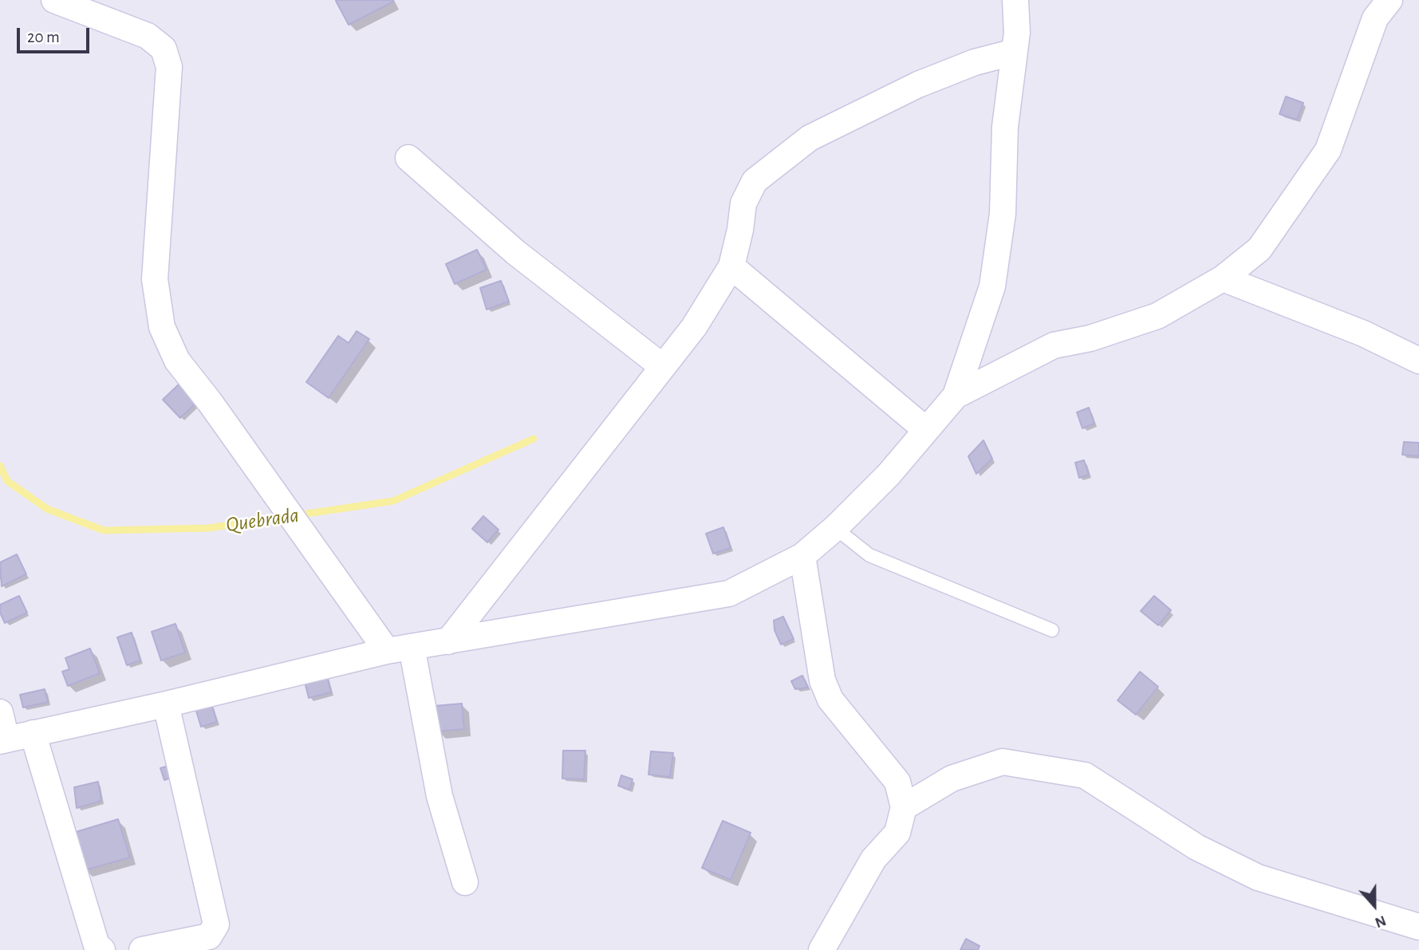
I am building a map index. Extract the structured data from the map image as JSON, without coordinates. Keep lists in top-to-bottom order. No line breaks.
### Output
{"water":["Quebrada"],"scale_bar":"20 m","north":"bottom"}
